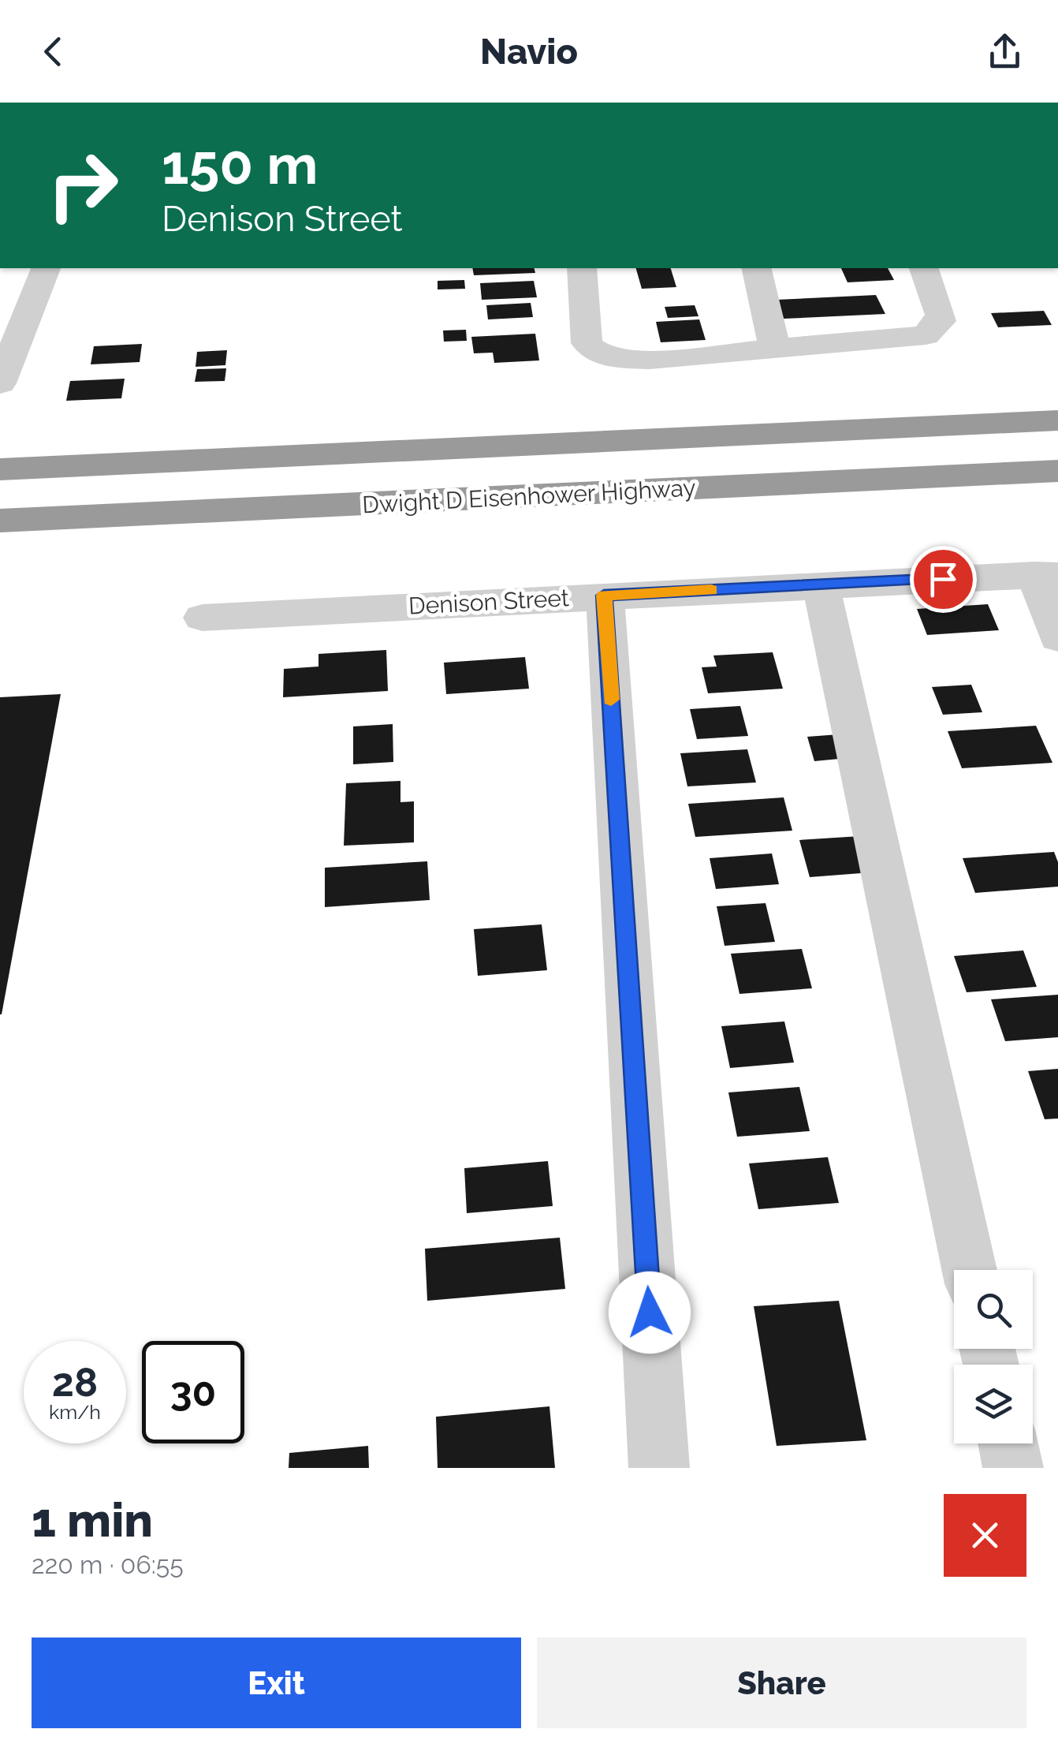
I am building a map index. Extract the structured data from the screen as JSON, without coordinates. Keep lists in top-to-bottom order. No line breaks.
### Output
{"streets":{"highway":["Dwight D Eisenhower Highway"],"street":["Denison Street"]},"page":{"header":"Navio","turn":["150 m","Denison Street"],"speed":"28 km/h","limit":"30","heading":["1 min","220 m · 06:55"],"buttons":["Exit","Share"]}}
